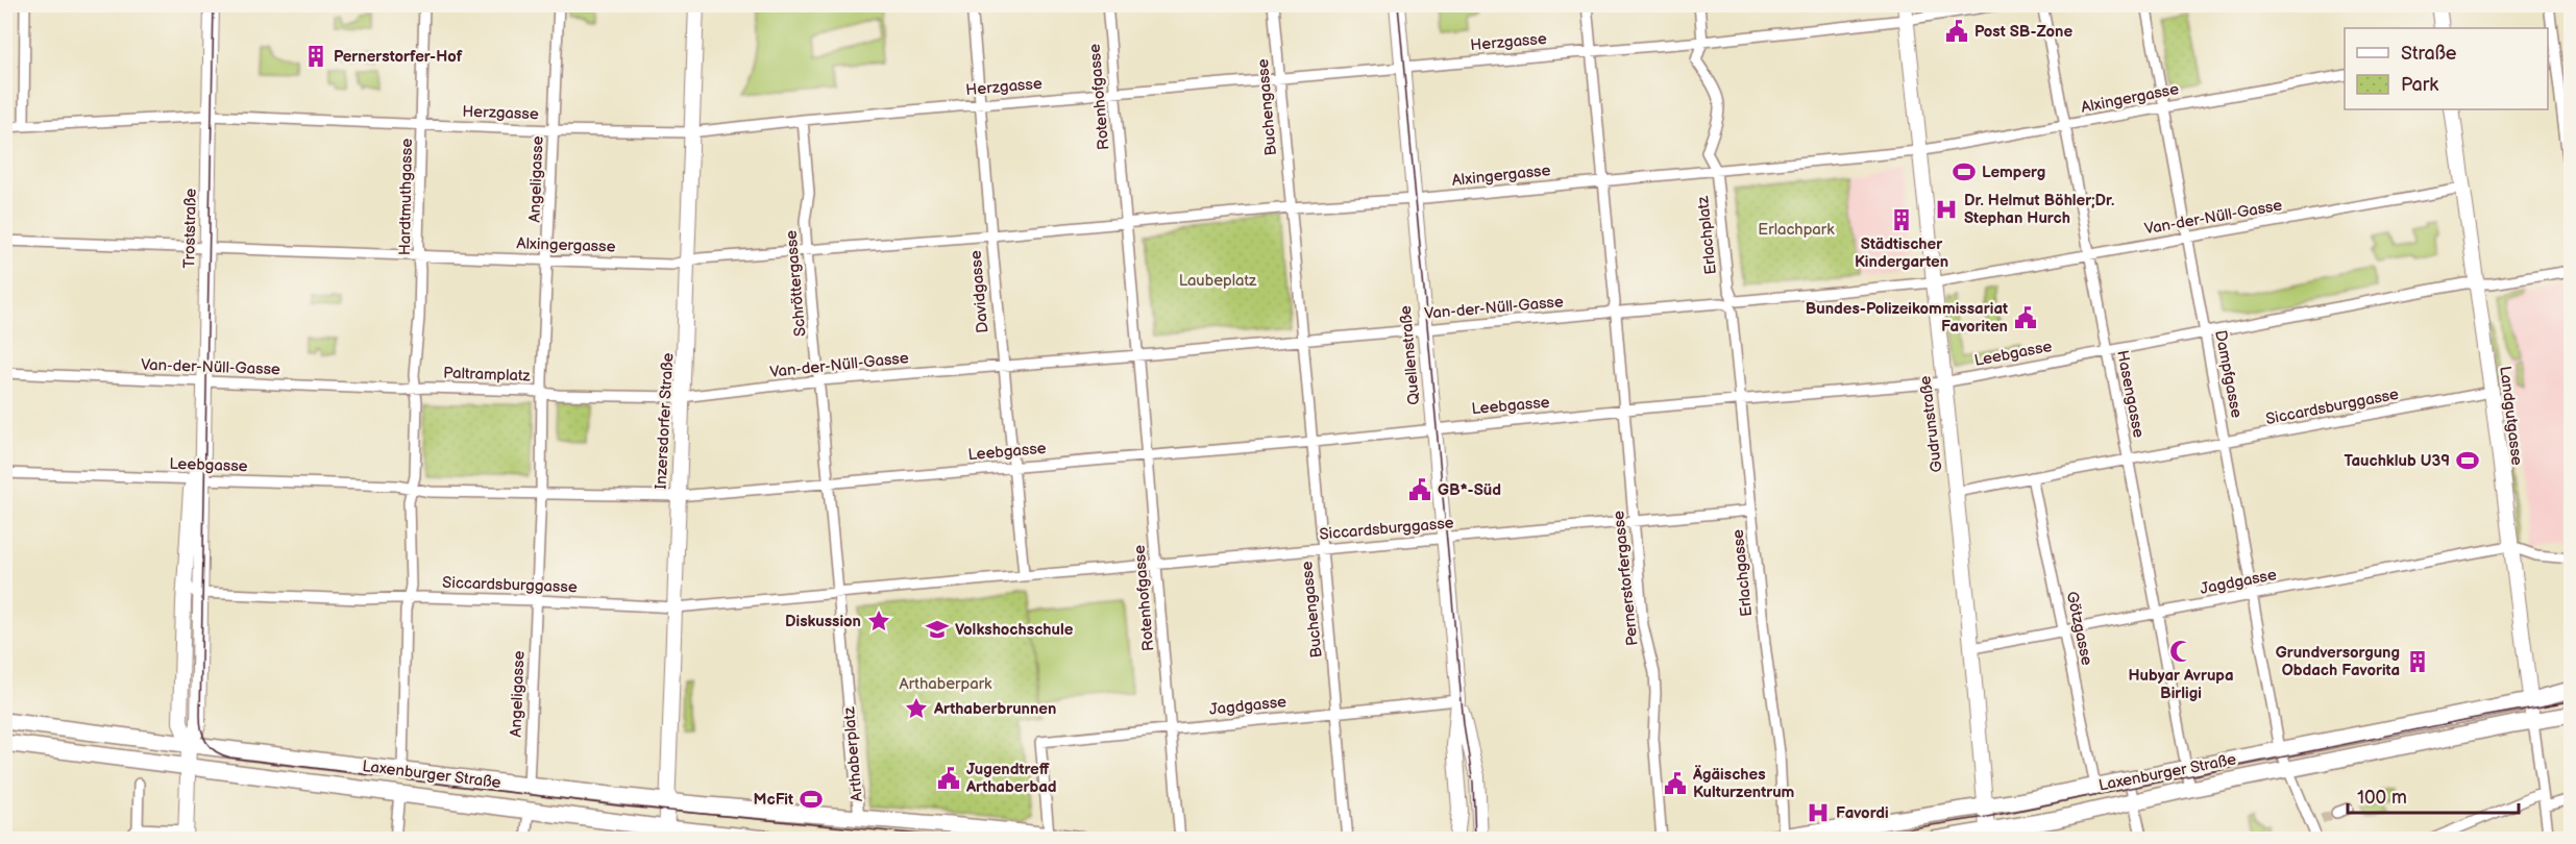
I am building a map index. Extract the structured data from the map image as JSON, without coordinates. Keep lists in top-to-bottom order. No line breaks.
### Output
{"streets":{"main road":["Arthaberplatz","Laxenburger Straße"],"street":["Herzgasse","Rotenhofgasse","Alxingergasse","Buchengasse","Angeligasse","Hardtmuthgasse","Van-der-Nüll-Gasse","Troststraße","Erlachplatz","Schröttergasse","Davidgasse","Leebgasse","Quellenstraße","Paltramplatz","Dampfgasse","Hasengasse","Siccardsburggasse","Landgutgasse","Inzersdorfer Straße","Gudrunstraße","Erlachgasse","Pernerstorfergasse","Jagdgasse","Götzgasse"]},"crossings":[["Herzgasse","Rotenhofgasse"],["Herzgasse","Buchengasse"],["Herzgasse","Angeligasse"],["Herzgasse","Hardtmuthgasse"],["Herzgasse","Troststraße"],["Herzgasse","Schröttergasse"],["Herzgasse","Davidgasse"],["Herzgasse","Quellenstraße"],["Herzgasse","Inzersdorfer Straße"],["Herzgasse","Gudrunstraße"],["Herzgasse","Pernerstorfergasse"],["Rotenhofgasse","Alxingergasse"],["Rotenhofgasse","Van-der-Nüll-Gasse"],["Rotenhofgasse","Leebgasse"],["Rotenhofgasse","Siccardsburggasse"],["Rotenhofgasse","Jagdgasse"],["Alxingergasse","Buchengasse"],["Alxingergasse","Angeligasse"],["Alxingergasse","Hardtmuthgasse"],["Alxingergasse","Troststraße"],["Alxingergasse","Erlachplatz"],["Alxingergasse","Schröttergasse"],["Alxingergasse","Davidgasse"],["Alxingergasse","Quellenstraße"],["Alxingergasse","Dampfgasse"],["Alxingergasse","Hasengasse"],["Alxingergasse","Inzersdorfer Straße"],["Alxingergasse","Gudrunstraße"],["Alxingergasse","Pernerstorfergasse"],["Buchengasse","Van-der-Nüll-Gasse"],["Buchengasse","Leebgasse"],["Buchengasse","Siccardsburggasse"],["Buchengasse","Jagdgasse"],["Angeligasse","Van-der-Nüll-Gasse"],["Angeligasse","Leebgasse"],["Angeligasse","Paltramplatz"],["Angeligasse","Siccardsburggasse"],["Angeligasse","Laxenburger Straße"],["Hardtmuthgasse","Van-der-Nüll-Gasse"],["Hardtmuthgasse","Paltramplatz"],["Van-der-Nüll-Gasse","Troststraße"],["Van-der-Nüll-Gasse","Erlachplatz"],["Van-der-Nüll-Gasse","Schröttergasse"],["Van-der-Nüll-Gasse","Davidgasse"],["Van-der-Nüll-Gasse","Quellenstraße"],["Van-der-Nüll-Gasse","Paltramplatz"],["Van-der-Nüll-Gasse","Dampfgasse"],["Van-der-Nüll-Gasse","Hasengasse"],["Van-der-Nüll-Gasse","Landgutgasse"],["Van-der-Nüll-Gasse","Inzersdorfer Straße"],["Van-der-Nüll-Gasse","Gudrunstraße"],["Van-der-Nüll-Gasse","Erlachgasse"],["Van-der-Nüll-Gasse","Pernerstorfergasse"],["Troststraße","Leebgasse"],["Troststraße","Siccardsburggasse"],["Troststraße","Laxenburger Straße"],["Erlachplatz","Gudrunstraße"],["Schröttergasse","Leebgasse"],["Schröttergasse","Siccardsburggasse"],["Schröttergasse","Arthaberplatz"],["Davidgasse","Leebgasse"],["Davidgasse","Siccardsburggasse"],["Leebgasse","Quellenstraße"],["Leebgasse","Paltramplatz"],["Leebgasse","Dampfgasse"],["Leebgasse","Hasengasse"],["Leebgasse","Landgutgasse"],["Leebgasse","Inzersdorfer Straße"],["Leebgasse","Gudrunstraße"],["Leebgasse","Erlachgasse"],["Leebgasse","Pernerstorfergasse"],["Quellenstraße","Siccardsburggasse"],["Quellenstraße","Jagdgasse"],["Dampfgasse","Siccardsburggasse"],["Dampfgasse","Jagdgasse"],["Dampfgasse","Laxenburger Straße"],["Hasengasse","Siccardsburggasse"],["Hasengasse","Jagdgasse"],["Hasengasse","Laxenburger Straße"],["Siccardsburggasse","Landgutgasse"],["Siccardsburggasse","Inzersdorfer Straße"],["Siccardsburggasse","Gudrunstraße"],["Siccardsburggasse","Erlachgasse"],["Siccardsburggasse","Pernerstorfergasse"],["Siccardsburggasse","Götzgasse"],["Siccardsburggasse","Arthaberplatz"],["Landgutgasse","Jagdgasse"],["Landgutgasse","Laxenburger Straße"],["Inzersdorfer Straße","Laxenburger Straße"],["Gudrunstraße","Jagdgasse"],["Gudrunstraße","Laxenburger Straße"],["Erlachgasse","Laxenburger Straße"],["Jagdgasse","Götzgasse"],["Jagdgasse","Arthaberplatz"],["Götzgasse","Laxenburger Straße"],["Arthaberplatz","Laxenburger Straße"]],"parks":["Erlachpark","Laubeplatz","Arthaberpark"],"places":{"public building":["Post SB-Zone","Bundes-Polizeikommissariat Favoriten","GB*-Süd","Jugendtreff Arthaberbad","Ägäisches Kulturzentrum"],"building":["Pernerstorfer-Hof","Städtischer Kindergarten","Grundversorgung Obdach Favorita"],"sports":["Lemperg","Tauchklub U39","McFit"],"hospital":["Dr. Helmut Böhler;Dr. Stephan Hurch","Favordi"],"place":["Diskussion","Arthaberbrunnen"],"school or university":["Volkshochschule"],"mosque":["Hubyar Avrupa Birligi"]},"legend":["Straße","Park"],"scale_bar":"100 m"}
